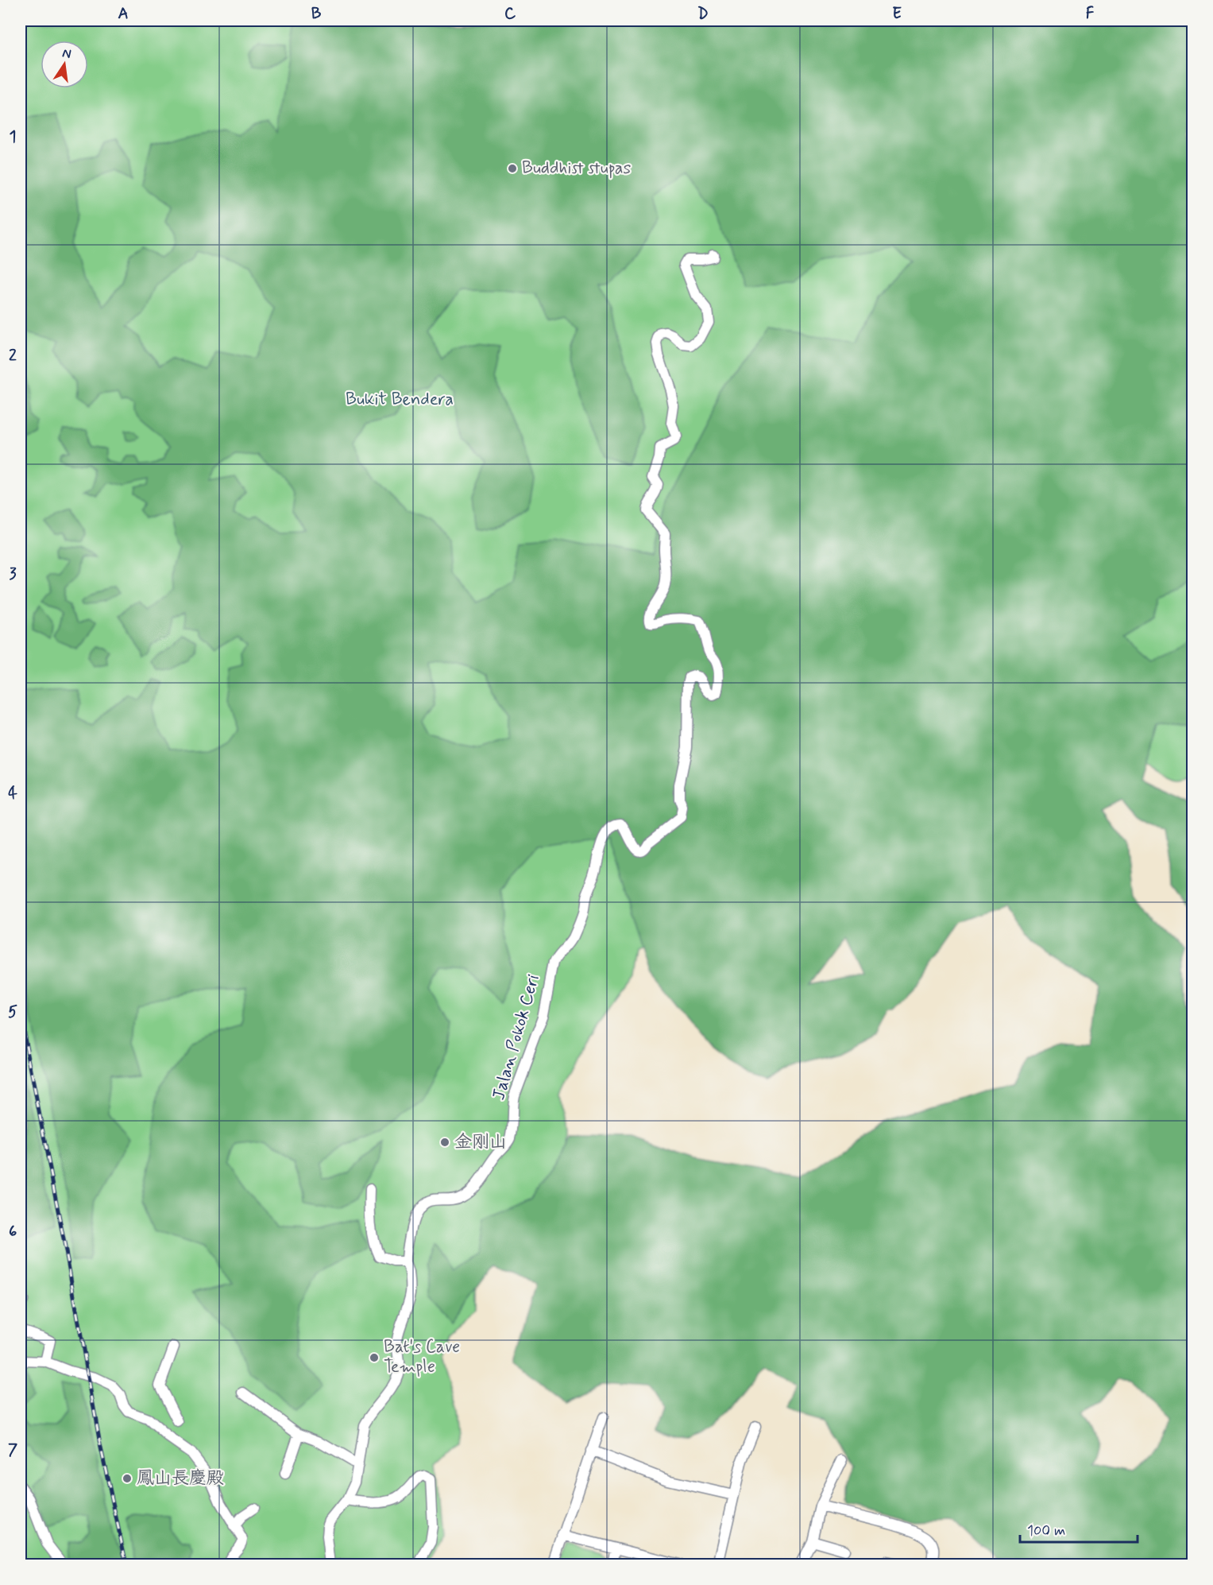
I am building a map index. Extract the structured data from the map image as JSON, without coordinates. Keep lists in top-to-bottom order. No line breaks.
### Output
{"streets":{"street":["Jalan Pokok Ceri"]},"parks":["Bukit Bendera"],"places":["Buddhist stupas","金刚山","Bat's Cave Temple","鳳山長慶殿"],"scale_bar":"100 m","north":"top","grid":{"columns":["A","B","C","D","E","F"],"rows":["1","2","3","4","5","6","7"]}}
